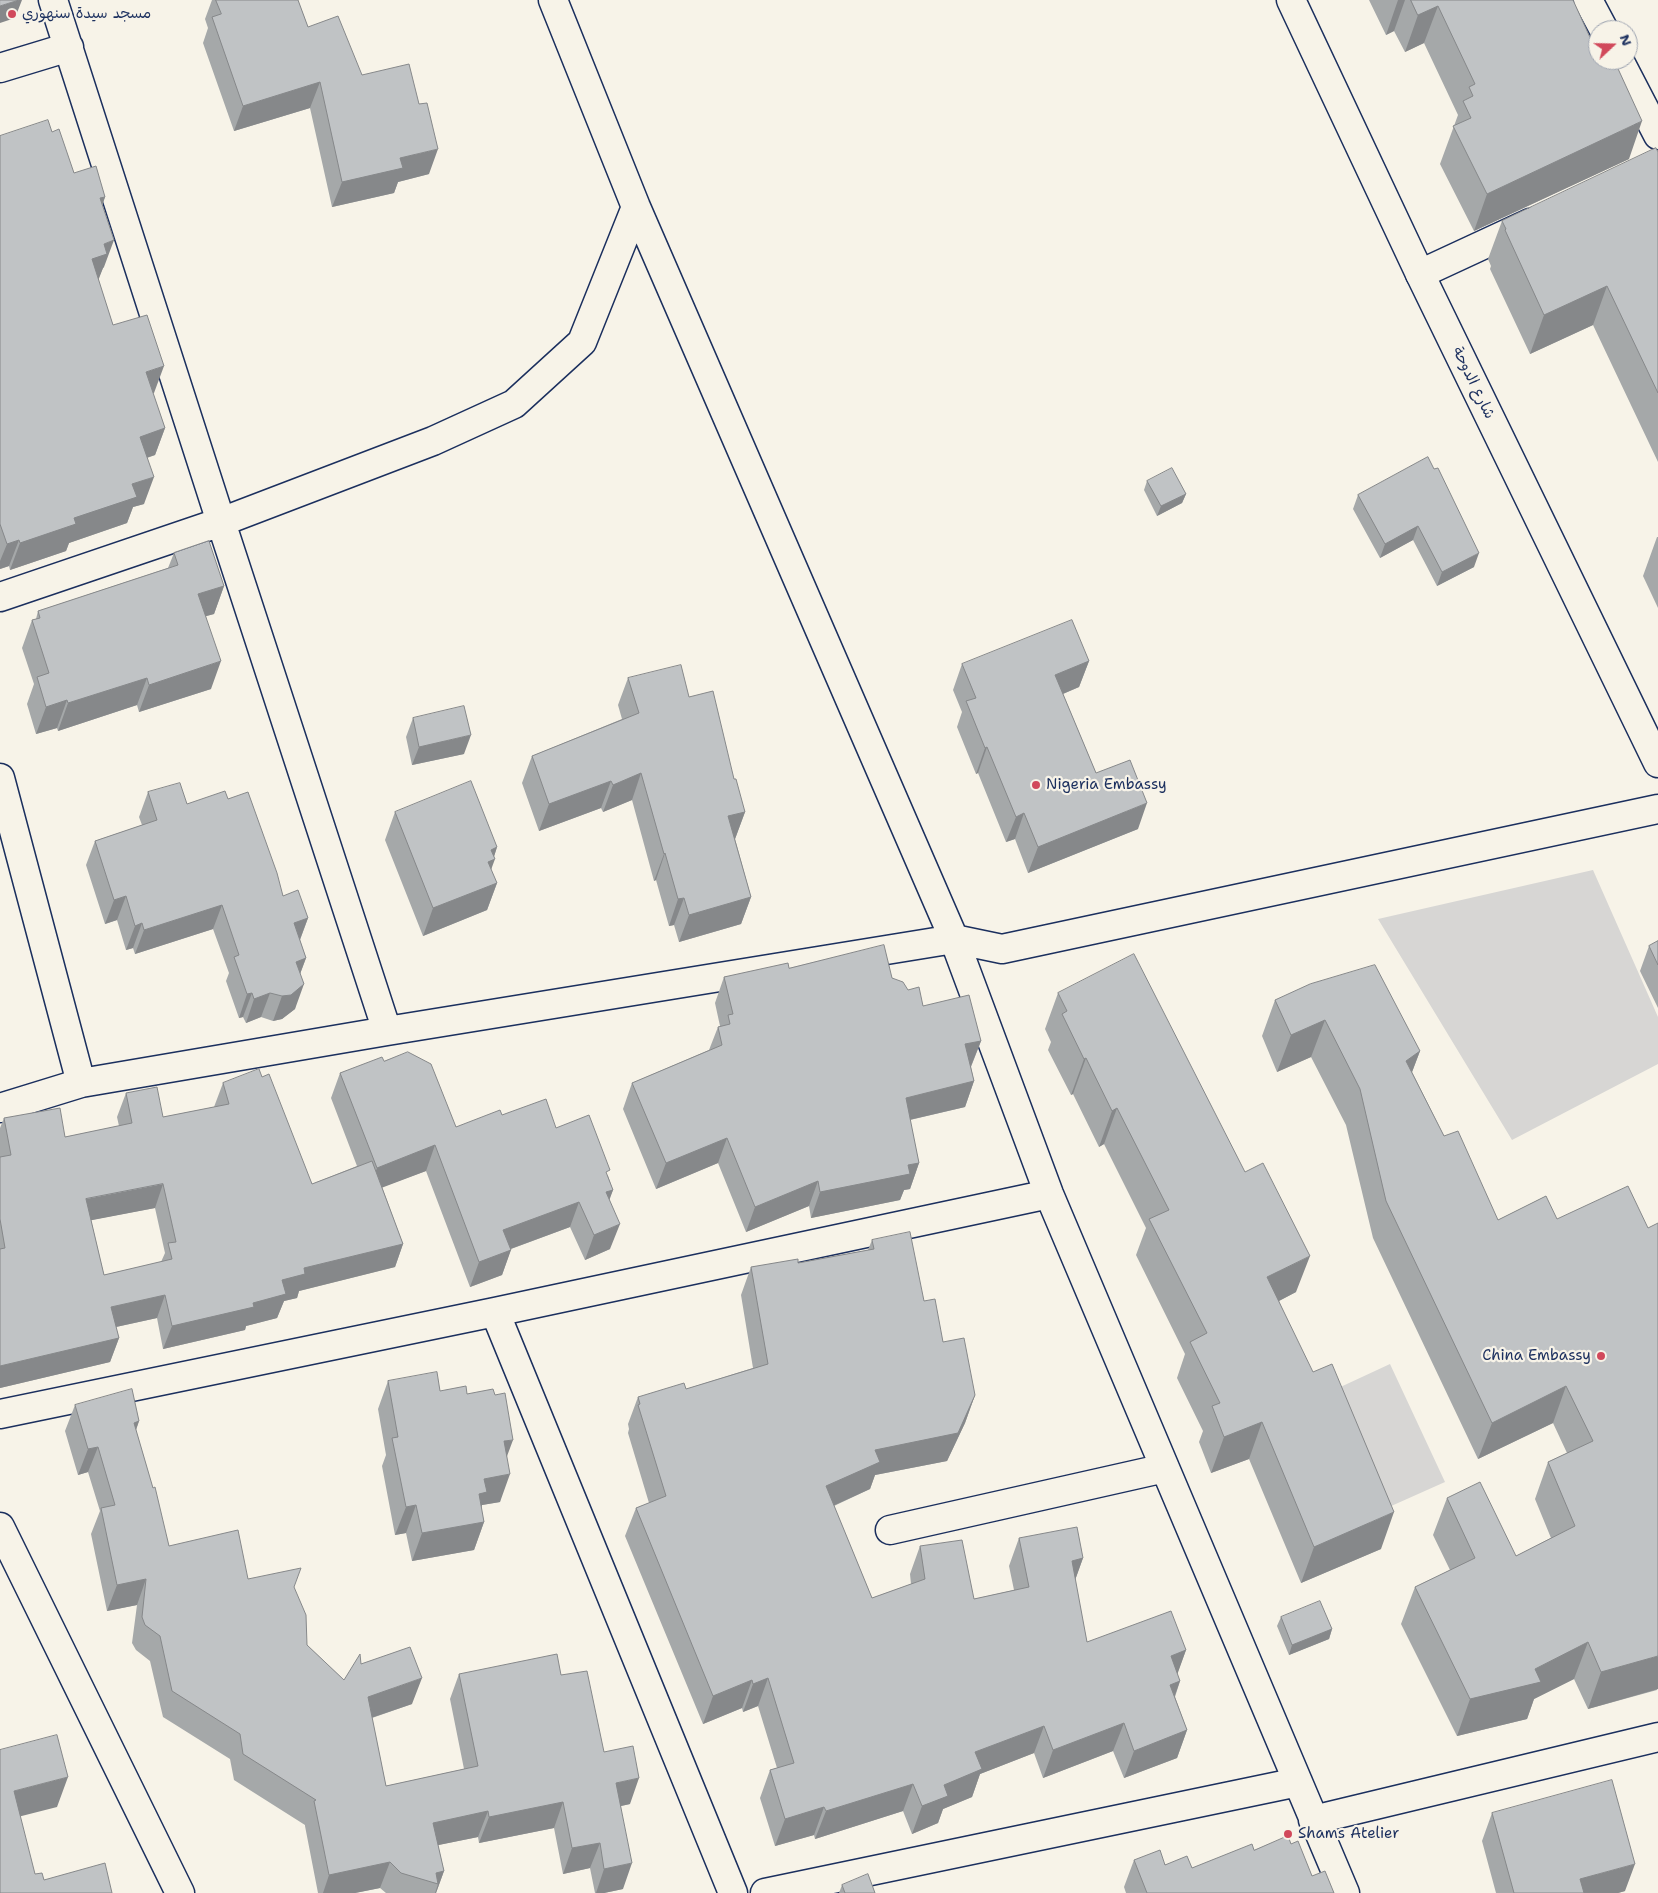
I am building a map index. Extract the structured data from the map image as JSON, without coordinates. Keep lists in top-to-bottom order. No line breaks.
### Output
{"streets":{"street":["شارع الدوحة"]},"places":["مسجد سيدة سنهوري","Nigeria Embassy","China Embassy","Shams Atelier"],"north":"right"}
